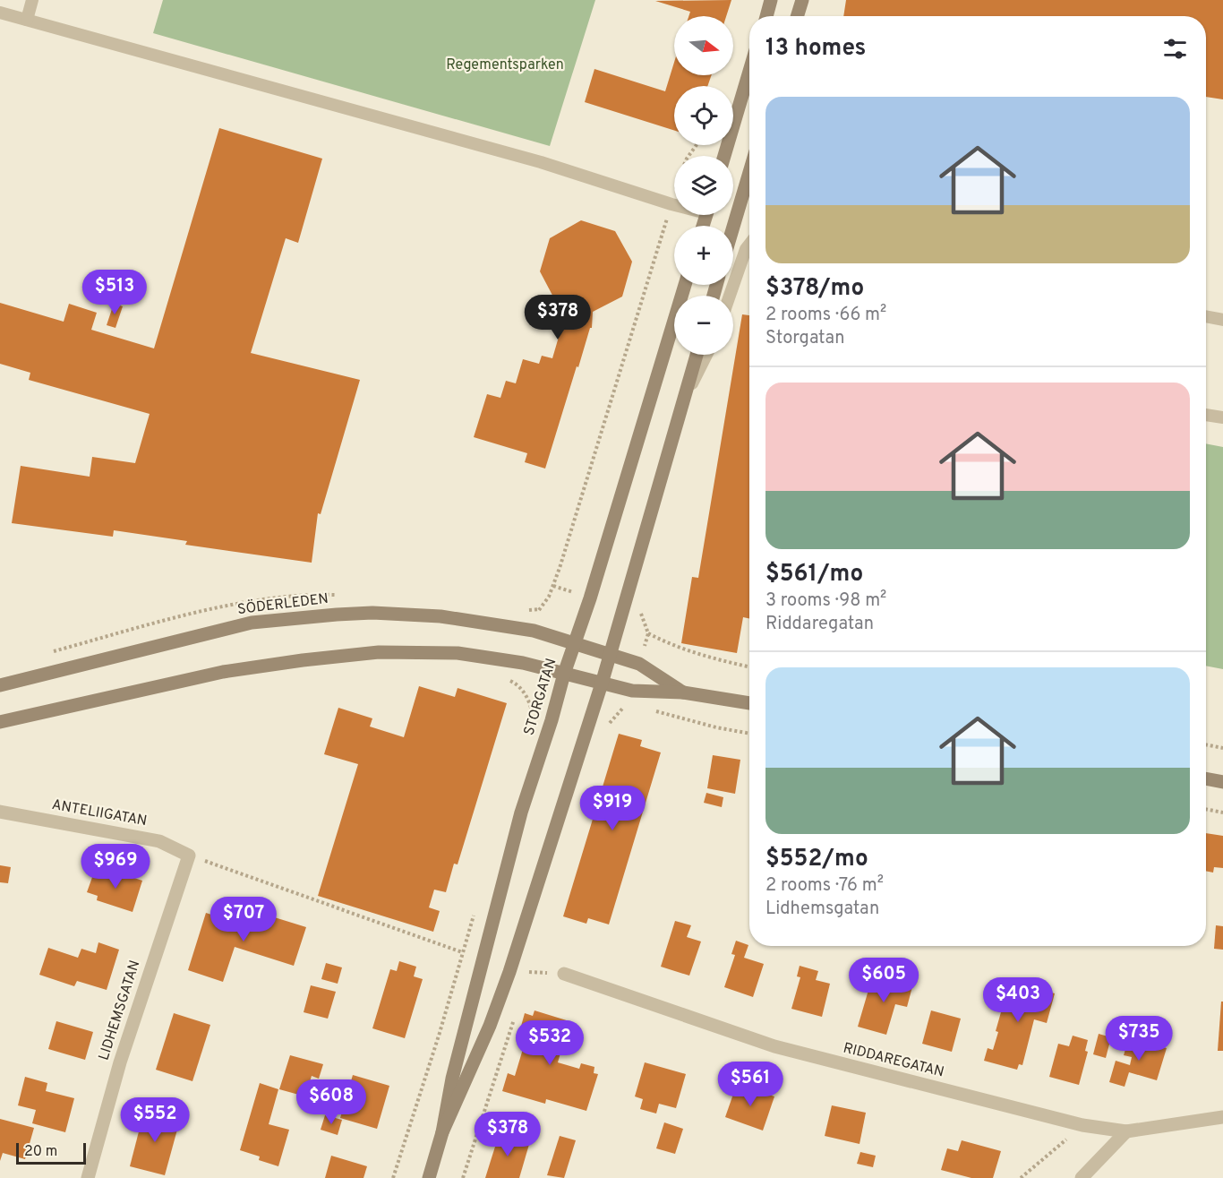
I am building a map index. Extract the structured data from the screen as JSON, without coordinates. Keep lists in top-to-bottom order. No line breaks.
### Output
{"streets":{"main road":["SÖDERLEDEN","STORGATAN"],"street":["ANTELIIGATAN","LIDHEMSGATAN","RIDDAREGATAN"]},"crossings":[["SÖDERLEDEN","STORGATAN"],["ANTELIIGATAN","LIDHEMSGATAN"]],"parks":["Regementsparken"],"scale_bar":"20 m","north":"right","page":{"map_buttons":["+","−"],"heading":"13 homes","list":[{"name":"$378/mo","note":"2 rooms · 66 m² · Storgatan"},{"name":"$561/mo","note":"3 rooms · 98 m² · Riddaregatan"},{"name":"$552/mo","note":"2 rooms · 76 m² · Lidhemsgatan"}],"price":["$513","$378","$919","$969","$707","$605","$403","$735","$532","$561","$608","$552","$378"],"scale":"20 m"}}
